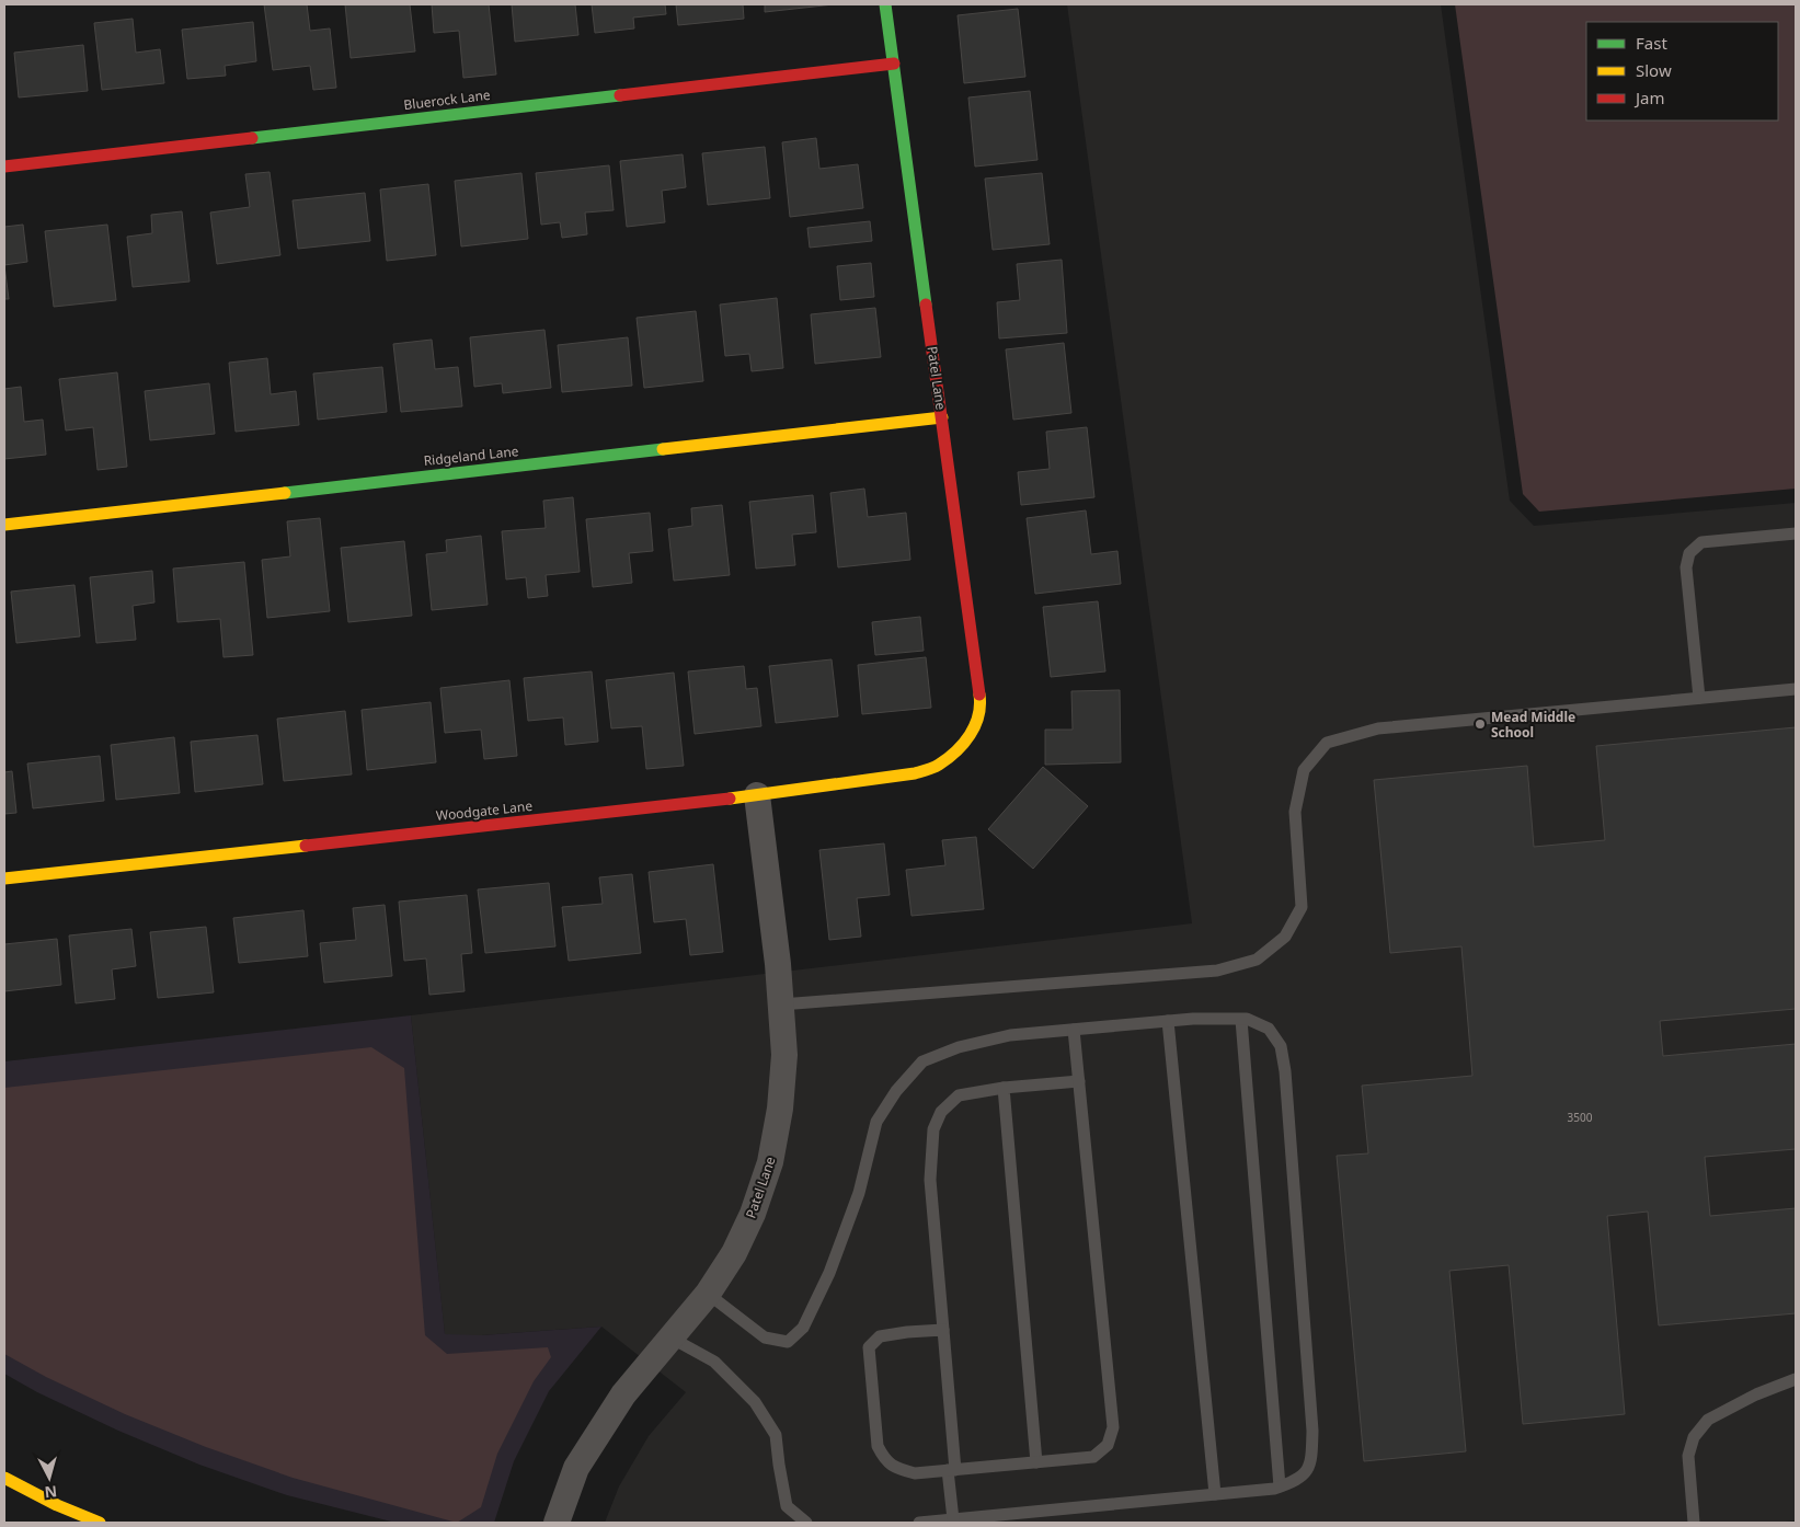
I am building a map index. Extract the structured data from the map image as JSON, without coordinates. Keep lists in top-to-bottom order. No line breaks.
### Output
{"streets":{"street":["Bluerock Lane","Patel Lane","Ridgeland Lane","Woodgate Lane"]},"crossings":[["Bluerock Lane","Patel Lane"],["Patel Lane","Ridgeland Lane"],["Patel Lane","Woodgate Lane"]],"places":["Mead Middle School"],"house_numbers":["3500"],"legend":["Fast","Slow","Jam"],"north":"bottom"}
